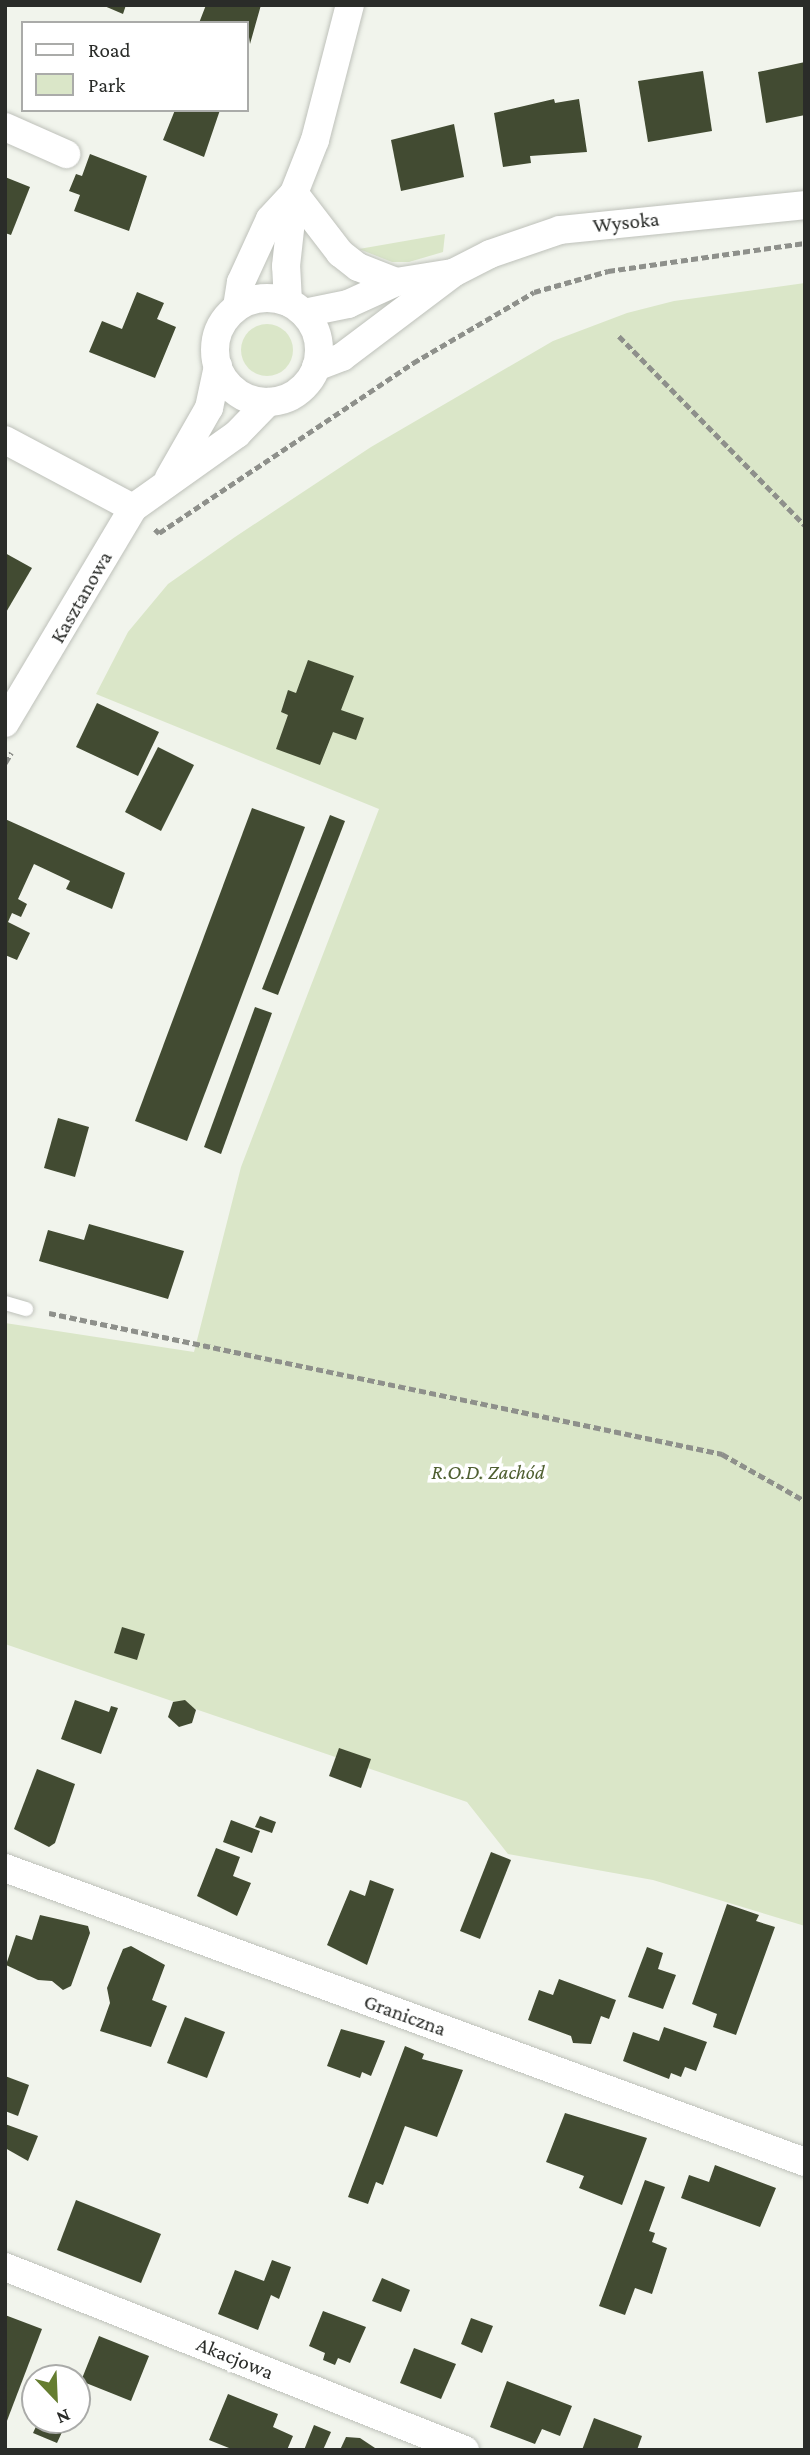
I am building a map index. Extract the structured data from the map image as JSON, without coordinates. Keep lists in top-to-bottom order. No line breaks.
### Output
{"streets":{"street":["Wysoka","Kasztanowa","Graniczna","Akacjowa"]},"crossings":[["Wysoka","Kasztanowa"]],"parks":["R.O.D. Zachód"],"legend":["Road","Park"],"north":"bottom right"}
